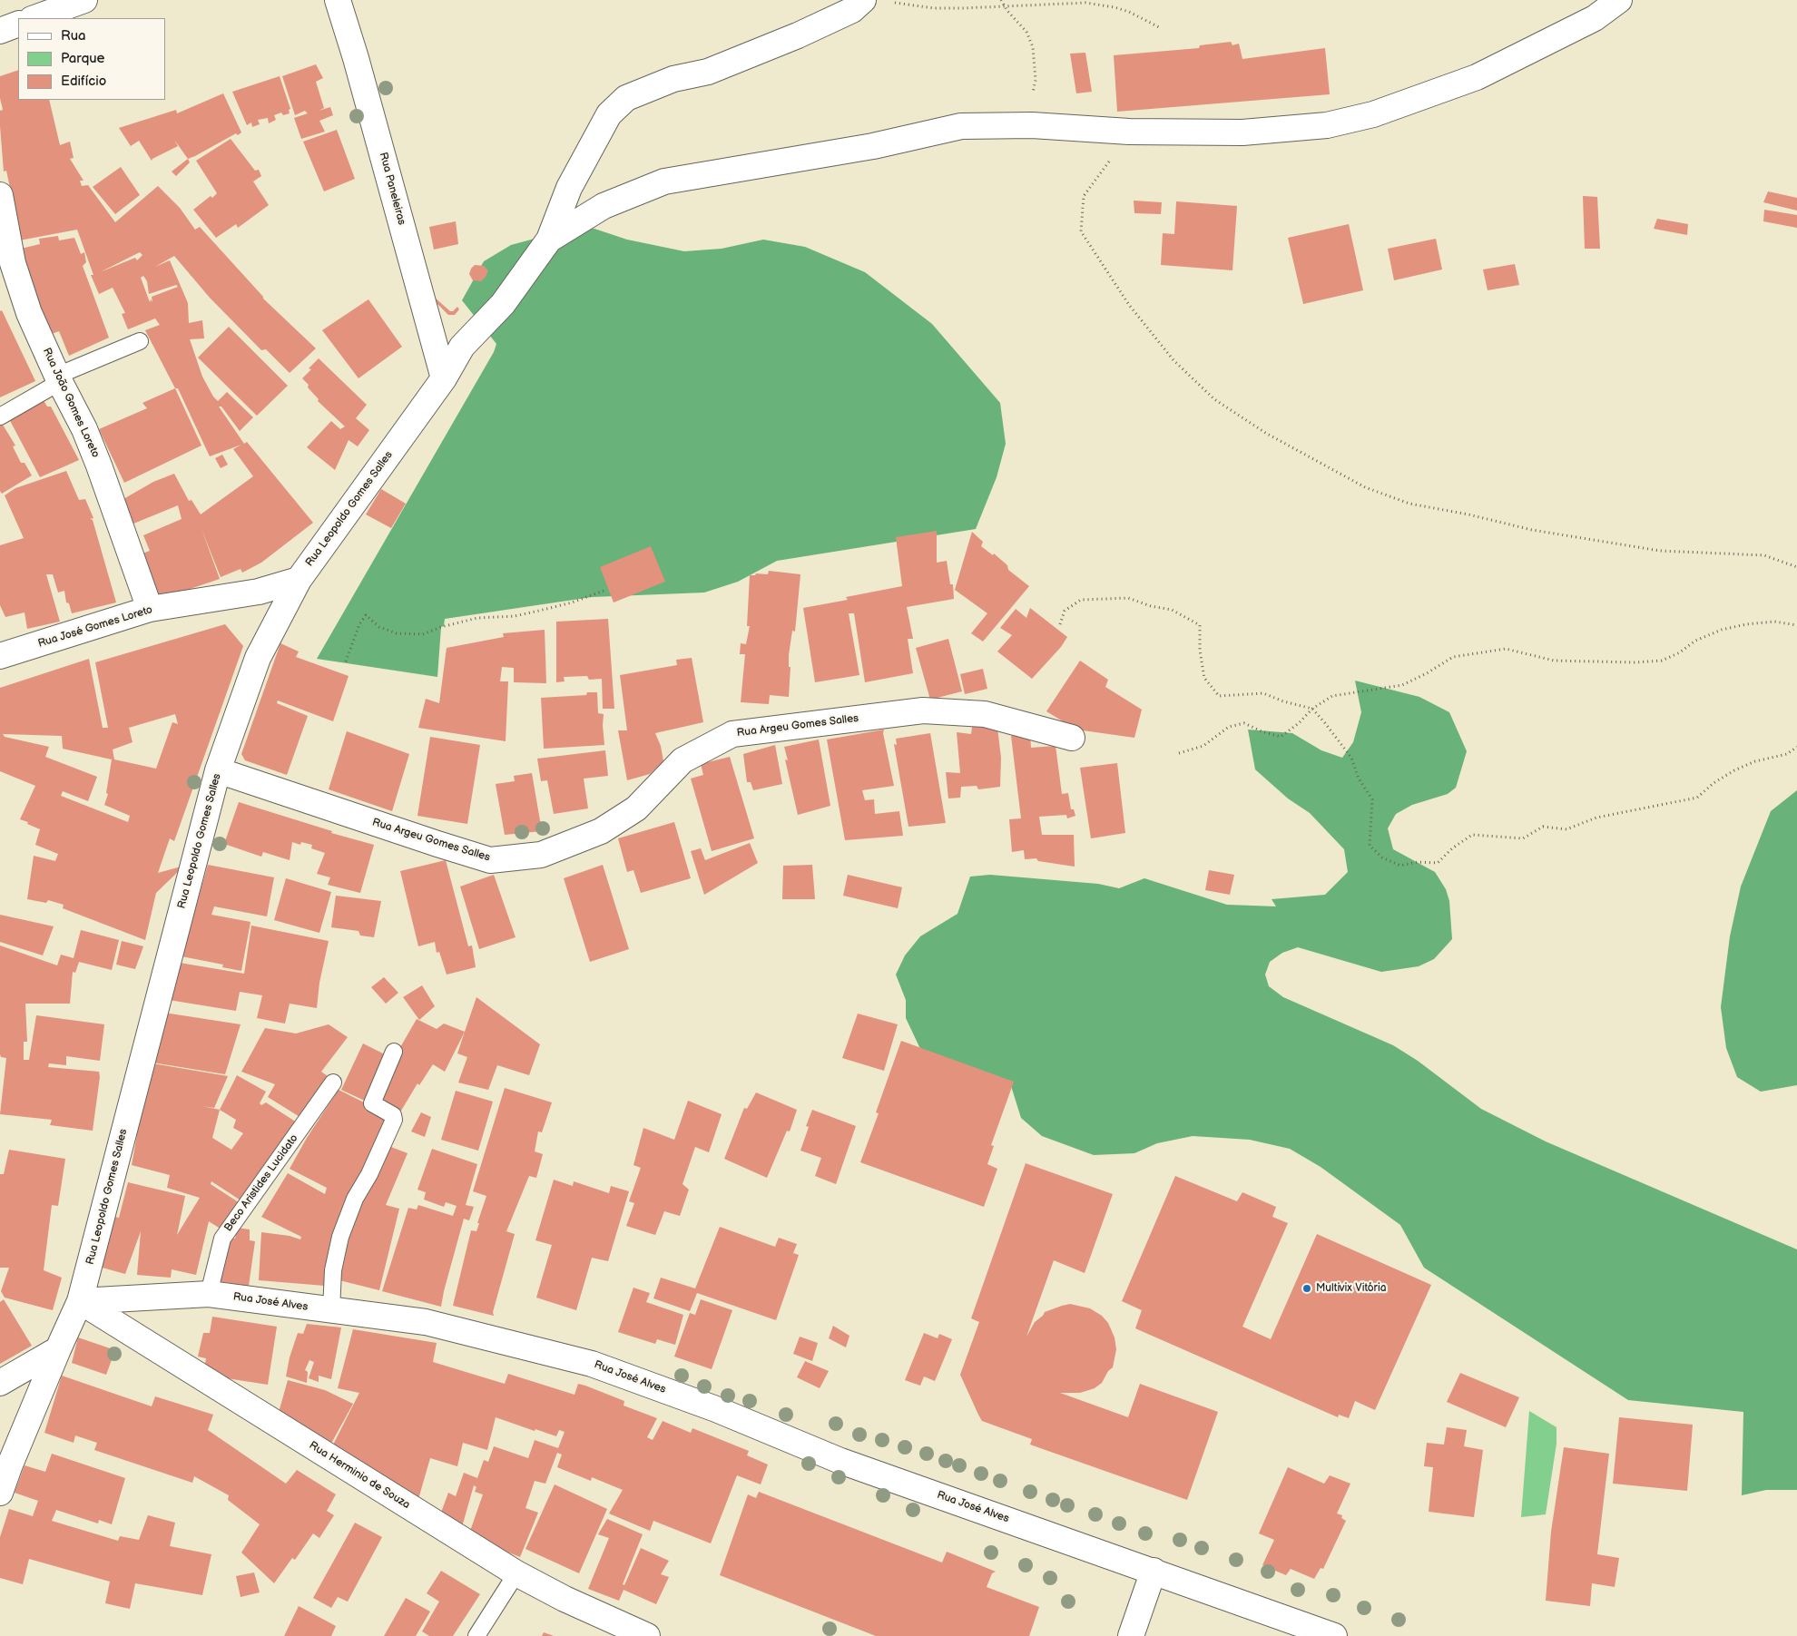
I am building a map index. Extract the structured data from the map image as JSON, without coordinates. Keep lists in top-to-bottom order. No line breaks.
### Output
{"streets":{"street":["Rua Paneleiras","Rua João Gomes Loreto","Rua Leopoldo Gomes Salles","Rua José Gomes Loreto","Rua Argeu Gomes Salles","Rua José Alves","Rua Herminio de Souza"],"lane":["Beco Aristides Lucidato"]},"crossings":[["Rua Paneleiras","Rua Leopoldo Gomes Salles"],["Rua João Gomes Loreto","Rua José Gomes Loreto"],["Rua Leopoldo Gomes Salles","Rua José Gomes Loreto"],["Rua Leopoldo Gomes Salles","Rua Argeu Gomes Salles"],["Rua Leopoldo Gomes Salles","Rua José Alves"],["Rua Leopoldo Gomes Salles","Rua Herminio de Souza"],["Beco Aristides Lucidato","Rua José Alves"],["Rua José Alves","Rua Herminio de Souza"]],"places":["Multivix Vitória"],"legend":["Rua","Parque","Edifício"]}
